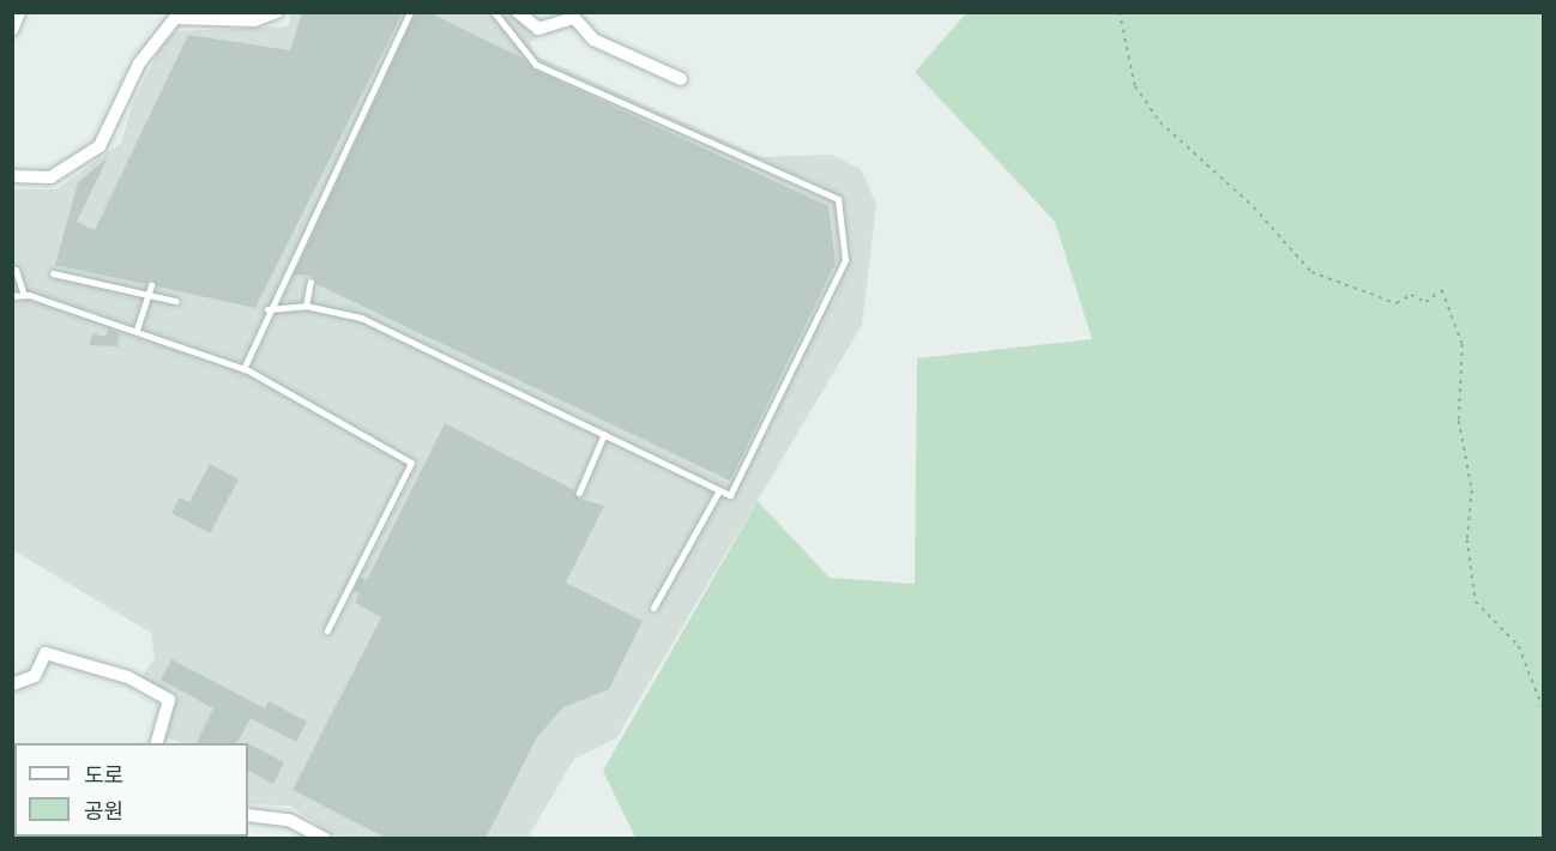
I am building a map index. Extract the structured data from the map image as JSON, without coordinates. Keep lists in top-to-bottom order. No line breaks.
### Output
{"legend":["도로","공원"]}
